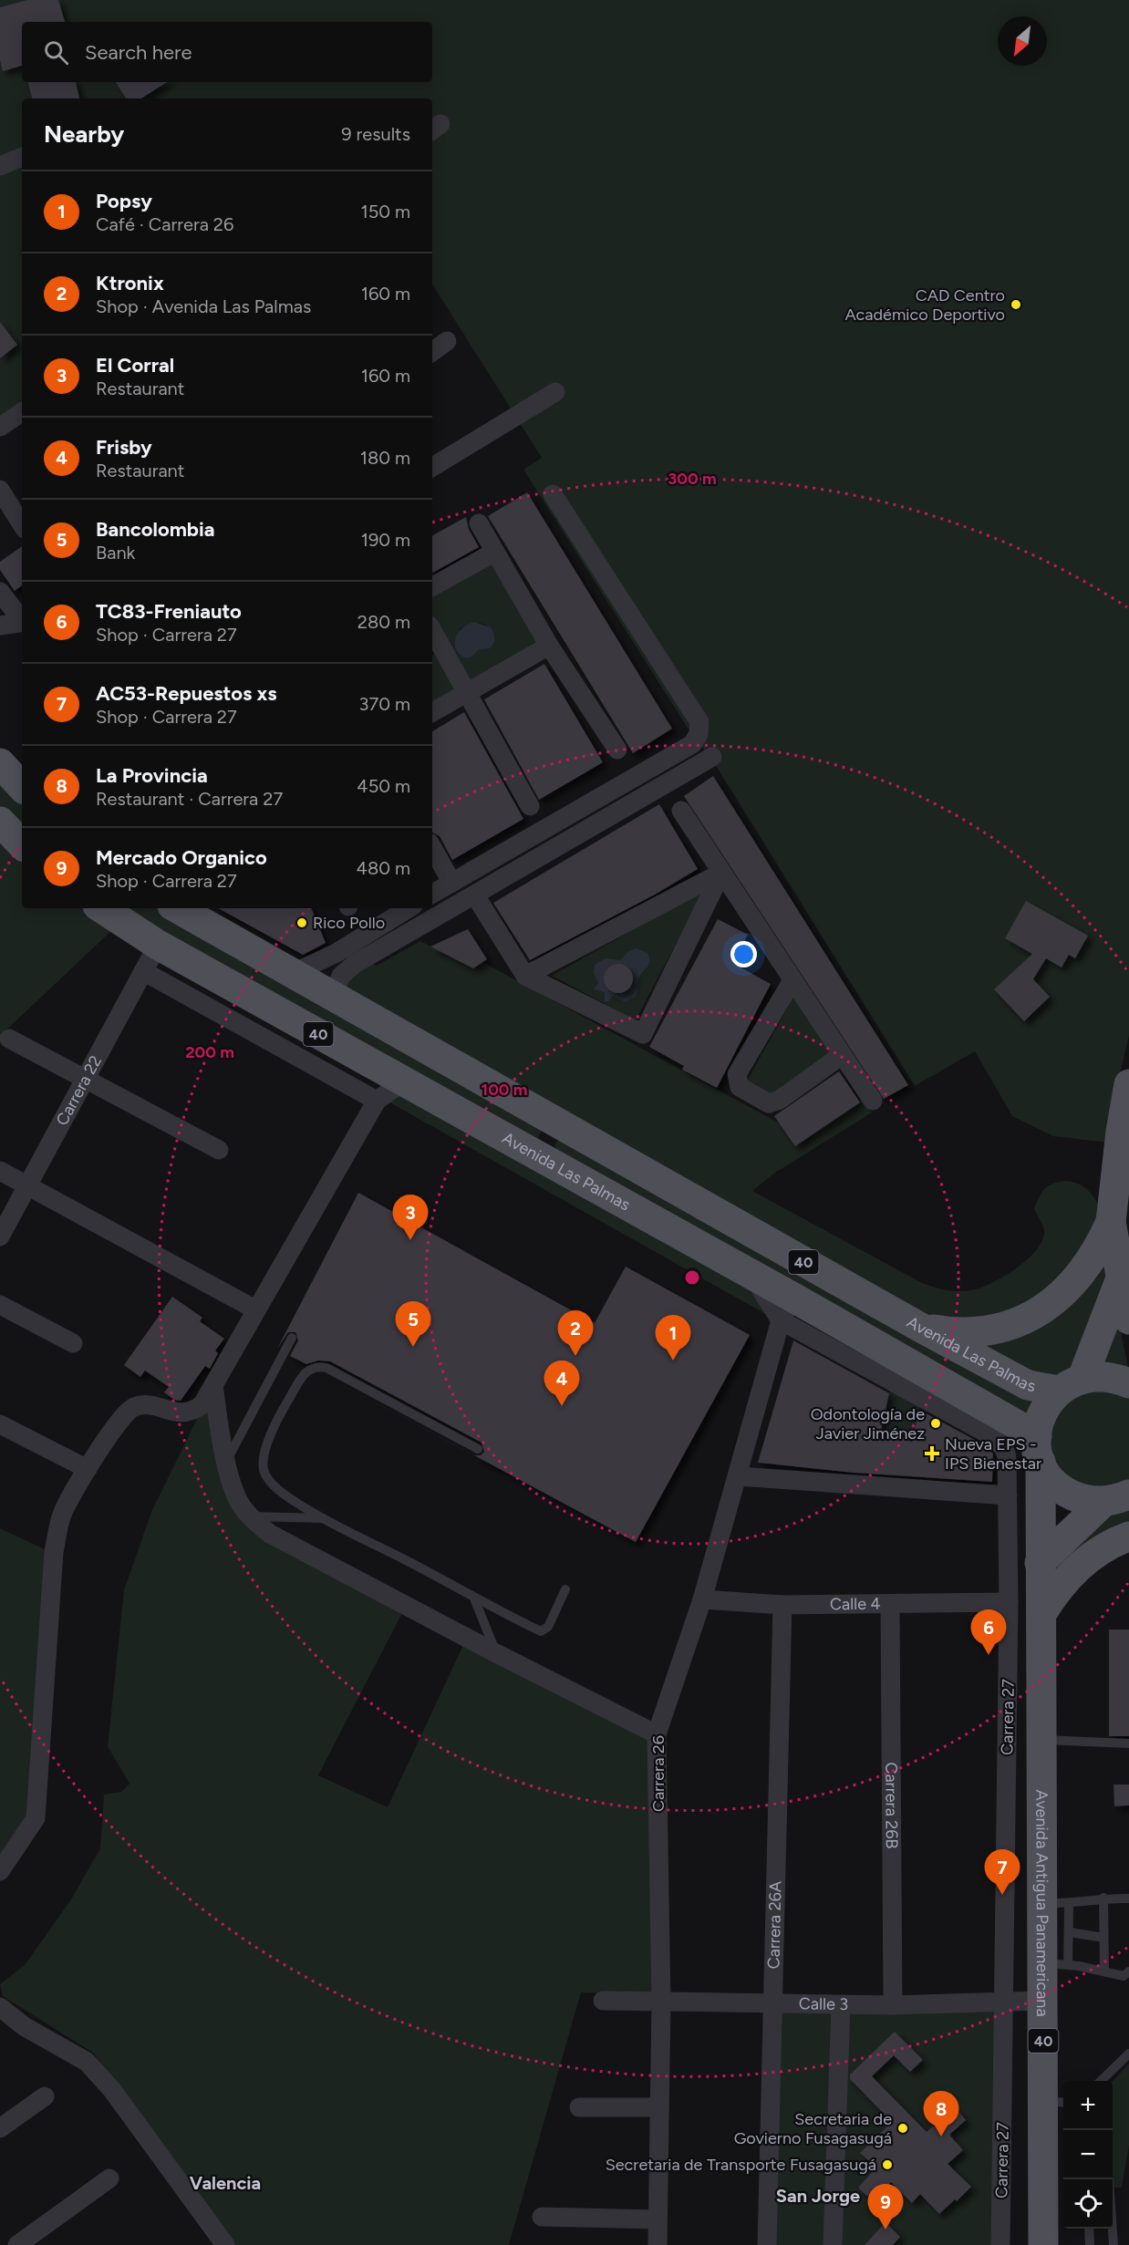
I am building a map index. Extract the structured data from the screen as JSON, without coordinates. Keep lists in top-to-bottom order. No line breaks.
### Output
{"streets":{"main road":["40","Avenida Las Palmas","Avenida Antigua Panamericana"],"street":["Carrera 22","Calle 4","Carrera 27","Carrera 26","Carrera 26B","Carrera 26A","Calle 3"]},"crossings":[["40","Avenida Las Palmas"],["40","Avenida Antigua Panamericana"],["Carrera 22","Avenida Las Palmas"],["Avenida Las Palmas","Carrera 27"],["Avenida Las Palmas","Carrera 26"],["Avenida Las Palmas","Avenida Antigua Panamericana"],["Calle 4","Carrera 27"],["Calle 4","Carrera 26"],["Calle 4","Carrera 26B"],["Calle 4","Carrera 26A"],["Carrera 27","Carrera 26"],["Carrera 27","Calle 3"],["Carrera 26","Calle 3"],["Carrera 26B","Calle 3"],["Avenida Antigua Panamericana","Calle 3"],["Carrera 26A","Calle 3"]],"districts":["Valencia","San Jorge"],"places":{"other":["CAD Centro Académico Deportivo","Rico Pollo","Odontología de Javier Jiménez","Secretaria de Govierno Fusagasugá","Secretaria de Transporte Fusagasugá"],"health":["Nueva EPS - IPS Bienestar"]},"north":"bottom left","page":{"search":"Search here","heading":["Nearby","9 results"],"list":[{"mark":"1","name":"Popsy","note":"Café · Carrera 26","value":"150 m"},{"mark":"2","name":"Ktronix","note":"Shop · Avenida Las Palmas","value":"160 m"},{"mark":"3","name":"El Corral","note":"Restaurant","value":"160 m"},{"mark":"4","name":"Frisby","note":"Restaurant","value":"180 m"},{"mark":"5","name":"Bancolombia","note":"Bank","value":"190 m"},{"mark":"6","name":"TC83-Freniauto","note":"Shop · Carrera 27","value":"280 m"},{"mark":"7","name":"AC53-Repuestos xs","note":"Shop · Carrera 27","value":"370 m"},{"mark":"8","name":"La Provincia","note":"Restaurant · Carrera 27","value":"450 m"},{"mark":"9","name":"Mercado Organico","note":"Shop · Carrera 27","value":"480 m"}],"pins":["3","5","2","1","4","6","7","8","9"],"map_buttons":["+","−"]},"rings":["300 m","200 m","100 m"]}
